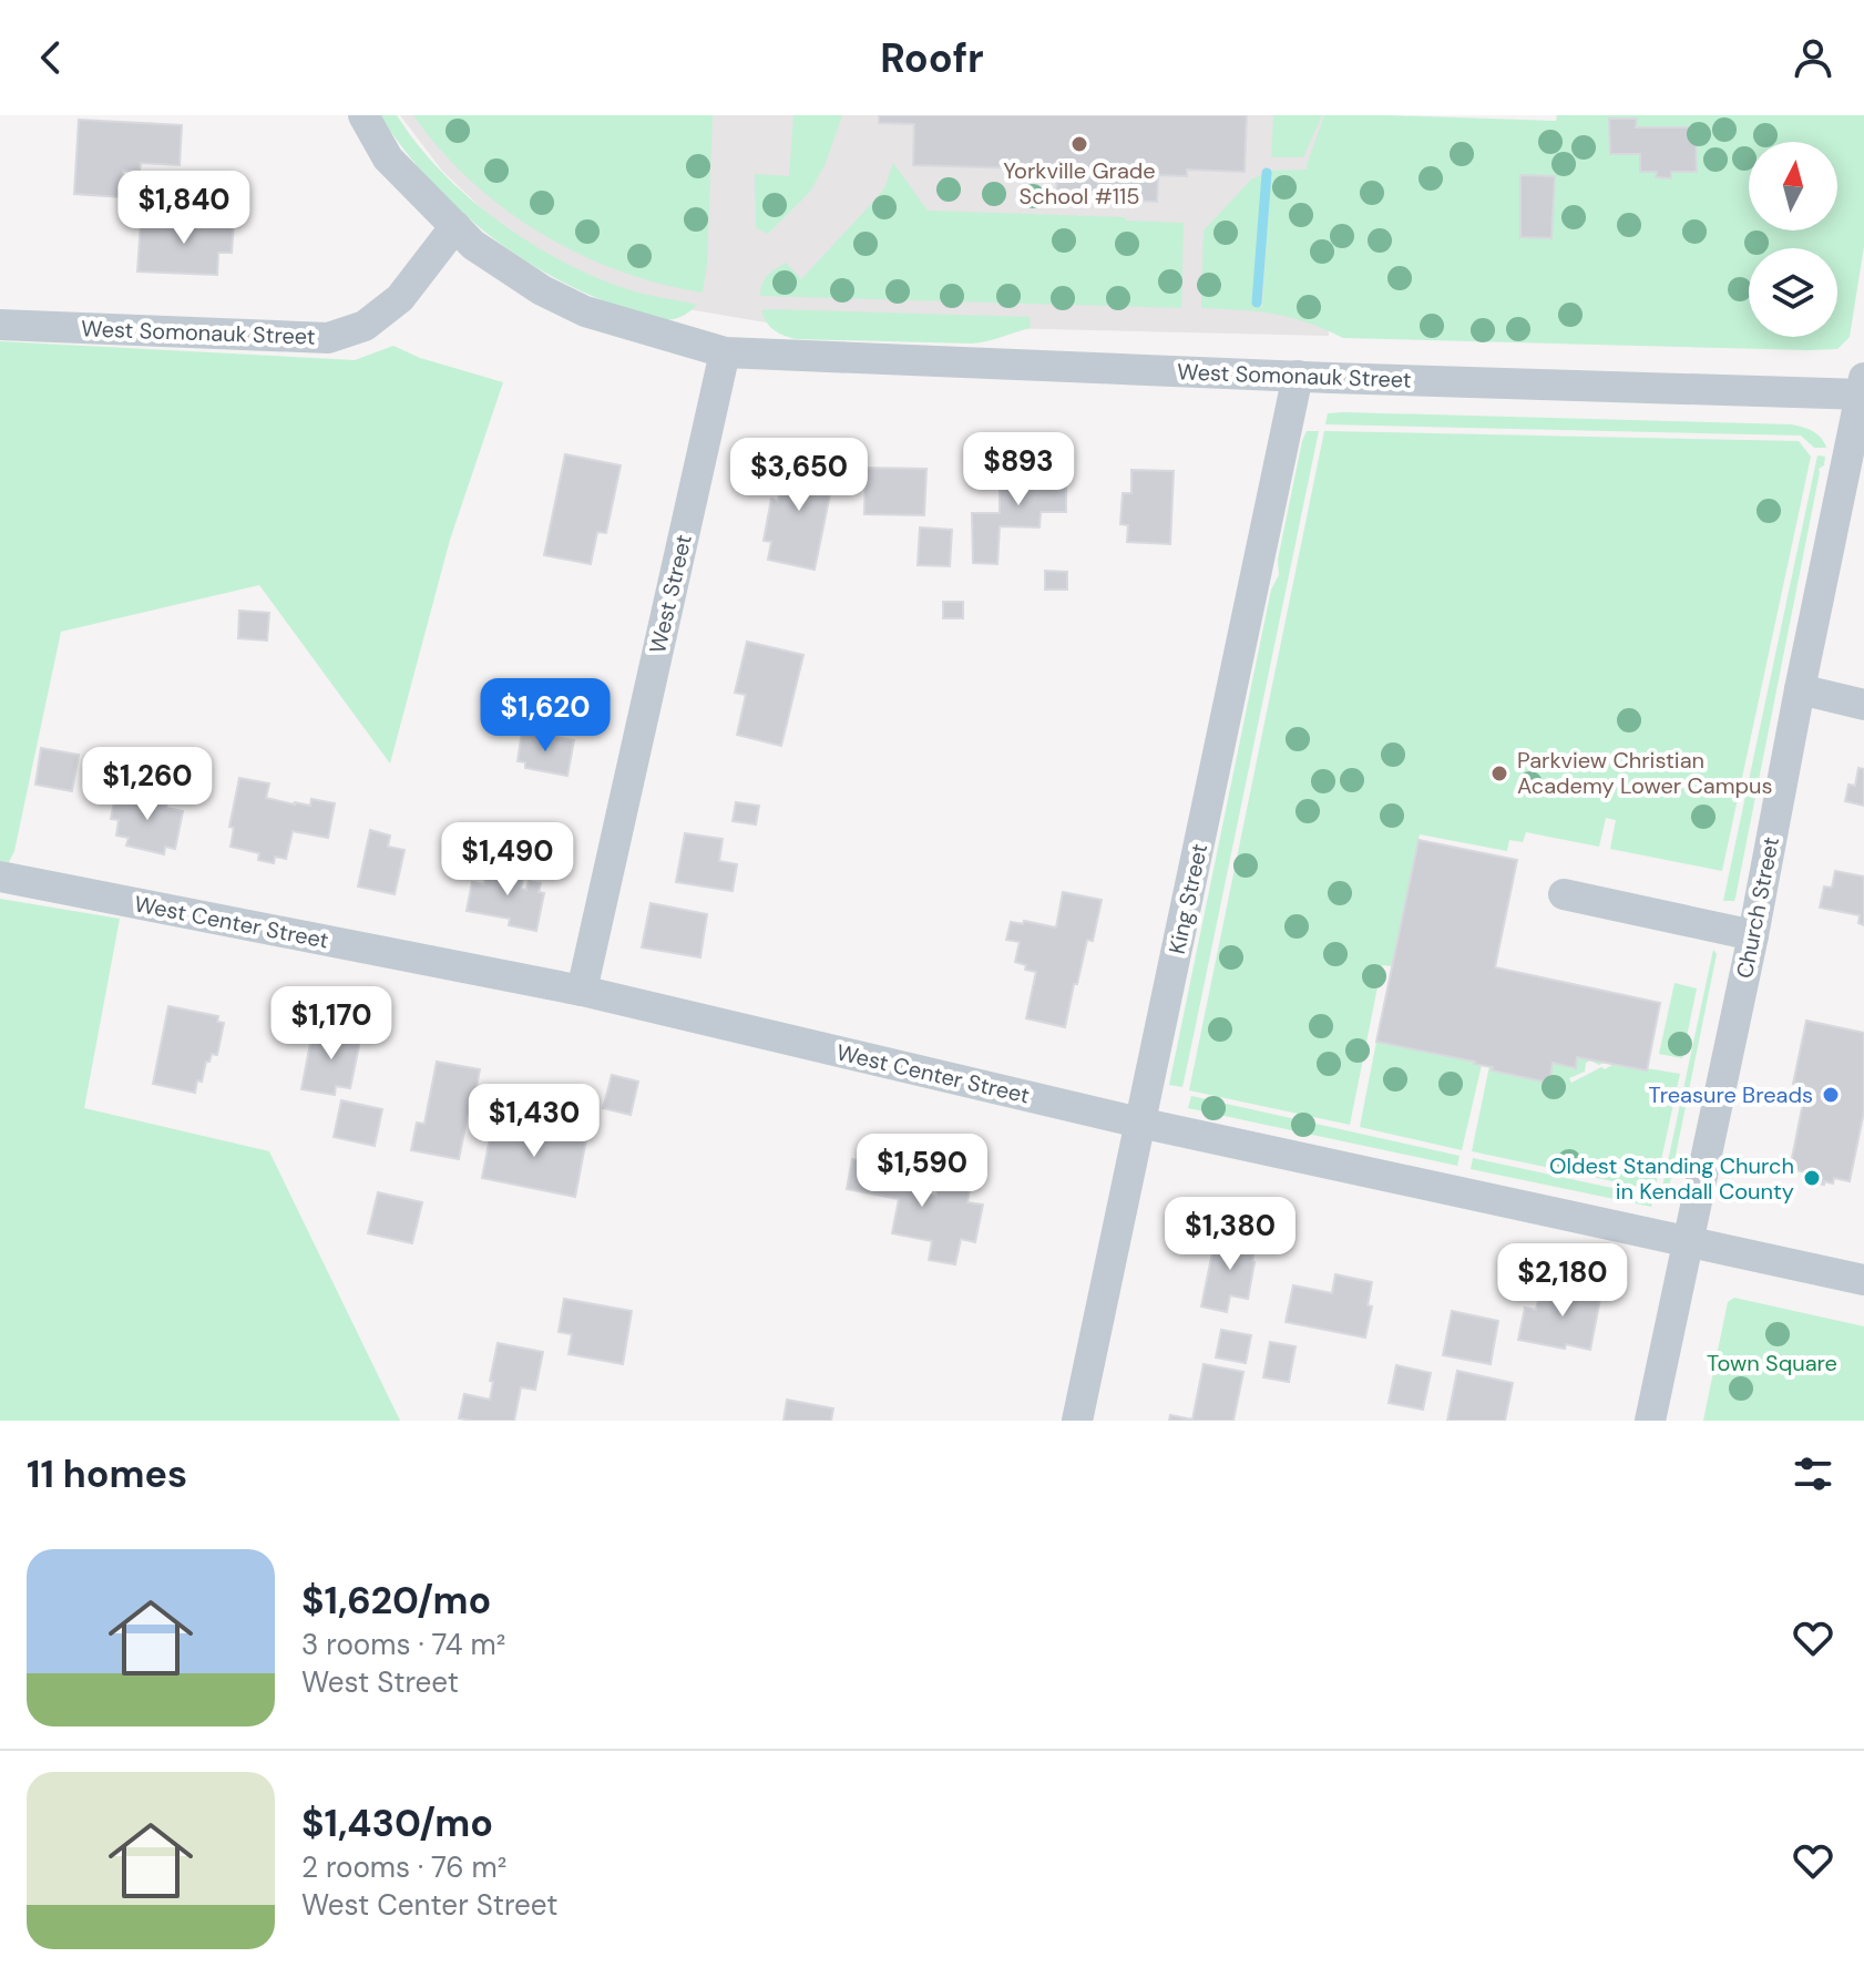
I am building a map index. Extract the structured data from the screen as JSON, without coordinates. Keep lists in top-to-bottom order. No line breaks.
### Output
{"streets":{"street":["West Somonauk Street","West Street","King Street","Church Street","West Center Street"]},"crossings":[["West Somonauk Street","West Street"],["West Somonauk Street","King Street"],["West Somonauk Street","Church Street"],["West Street","West Center Street"],["King Street","West Center Street"],["Church Street","West Center Street"]],"parks":["Town Square"],"places":["Yorkville Grade School #115","Parkview Christian Academy Lower Campus","Treasure Breads","Oldest Standing Church in Kendall County"],"north":"top","page":{"header":"Roofr","price":["$1,840","$893","$3,650","$1,620","$1,260","$1,490","$1,170","$1,430","$1,590","$1,380","$2,180"],"heading":"11 homes","list":[{"name":"$1,620/mo","note":"3 rooms · 74 m² · West Street"},{"name":"$1,430/mo","note":"2 rooms · 76 m² · West Center Street"}]}}
